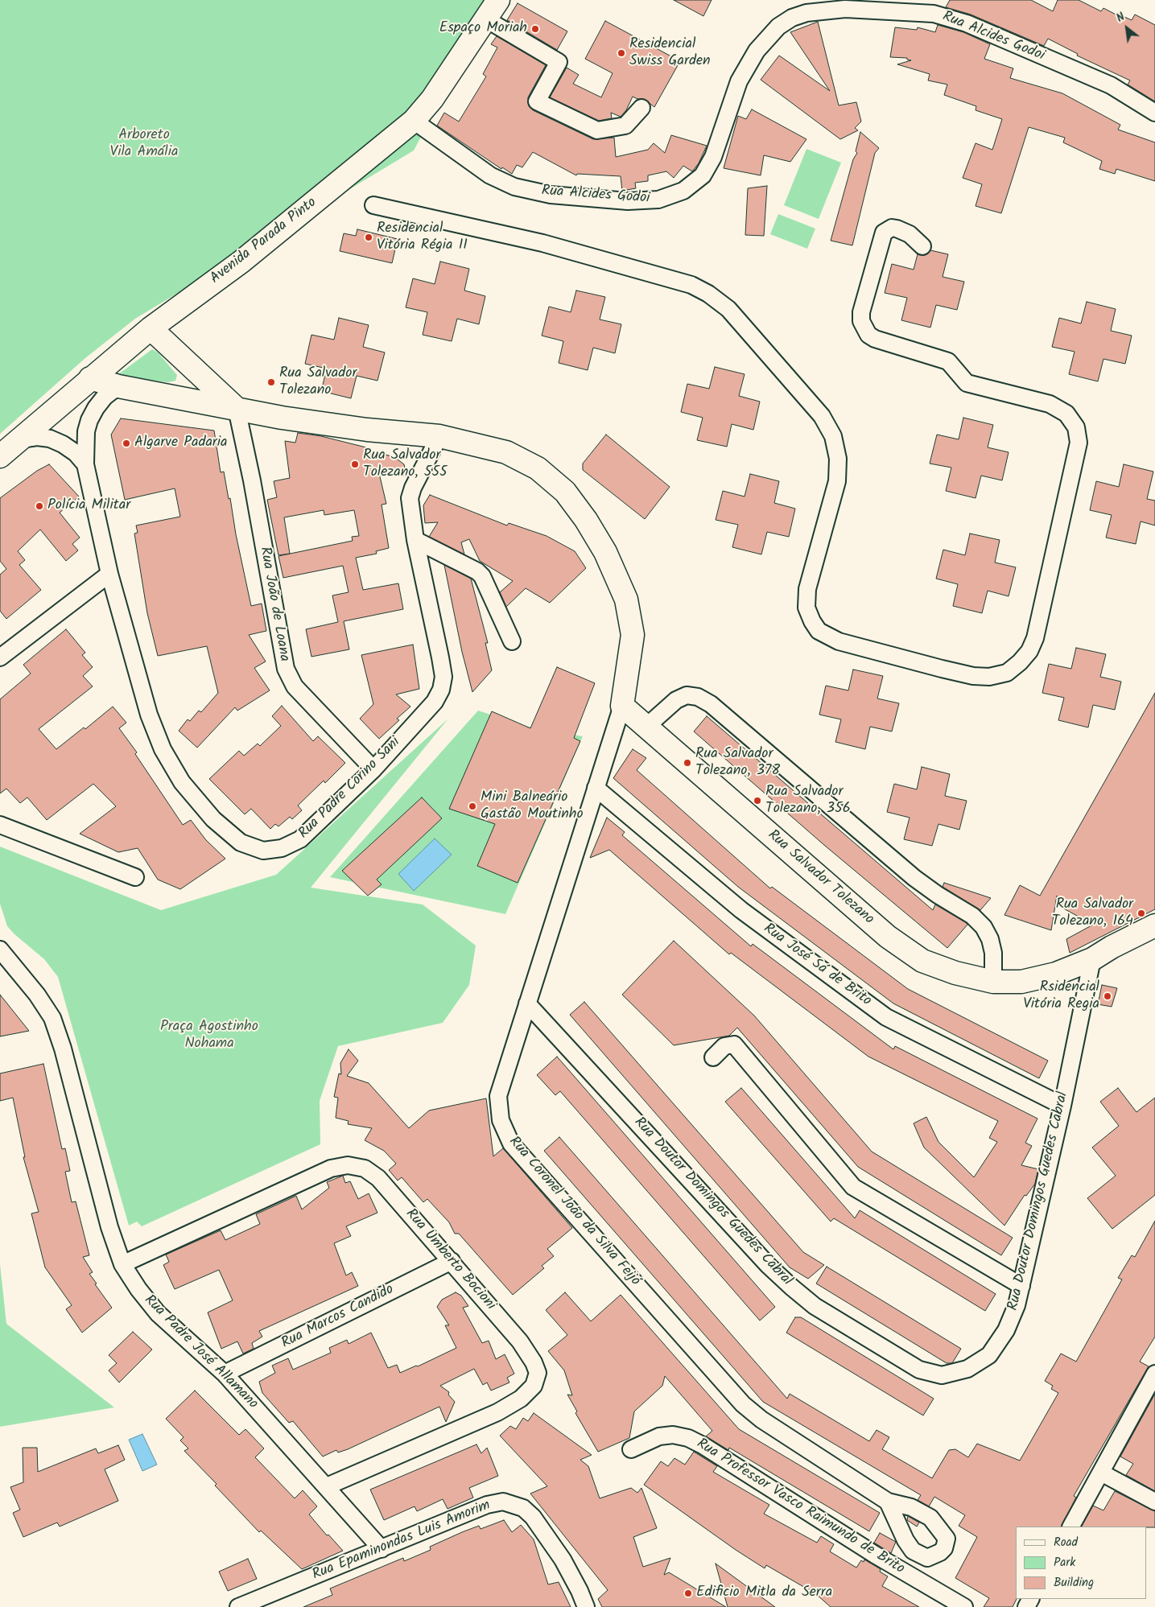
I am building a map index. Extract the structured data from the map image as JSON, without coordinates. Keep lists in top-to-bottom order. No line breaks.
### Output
{"streets":{"street":["Rua Alcides Godoi","Avenida Parada Pinto","Rua João de Loana","Rua Padre Corino Sani","Rua Salvador Tolezano","Rua José Sá de Brito","Rua Doutor Domingos Guedes Cabral","Rua Coronel João da Silva Feijó","Rua Umberto Bocioni","Rua Marcos Candido","Rua Padre José Allamano","Rua Professor Vasco Raimundo de Brito","Rua Epaminondas Luis Amorim"]},"crossings":[["Rua Alcides Godoi","Avenida Parada Pinto"],["Rua João de Loana","Rua Padre Corino Sani"],["Rua Salvador Tolezano","Rua Doutor Domingos Guedes Cabral"],["Rua Salvador Tolezano","Rua Coronel João da Silva Feijó"],["Rua José Sá de Brito","Rua Doutor Domingos Guedes Cabral"],["Rua José Sá de Brito","Rua Coronel João da Silva Feijó"],["Rua Doutor Domingos Guedes Cabral","Rua Coronel João da Silva Feijó"],["Rua Umberto Bocioni","Rua Marcos Candido"],["Rua Umberto Bocioni","Rua Padre José Allamano"],["Rua Marcos Candido","Rua Padre José Allamano"],["Rua Padre José Allamano","Rua Epaminondas Luis Amorim"]],"parks":["Arboreto Vila Amália","Praça Agostinho Nohama"],"places":["Espaço Moriah","Residencial Swiss Garden","Residencial Vitória Régia II","Rua Salvador Tolezano","Algarve Padaria","Rua Salvador Tolezano, 555","Polícia Militar","Rua Salvador Tolezano, 378","Rua Salvador Tolezano, 356","Mini Balneário Gastão Moutinho","Rua Salvador Tolezano, 164","Rsidencial Vitória Regia","Edificio Mitla da Serra"],"legend":["Road","Park","Building"],"north":"top left"}
